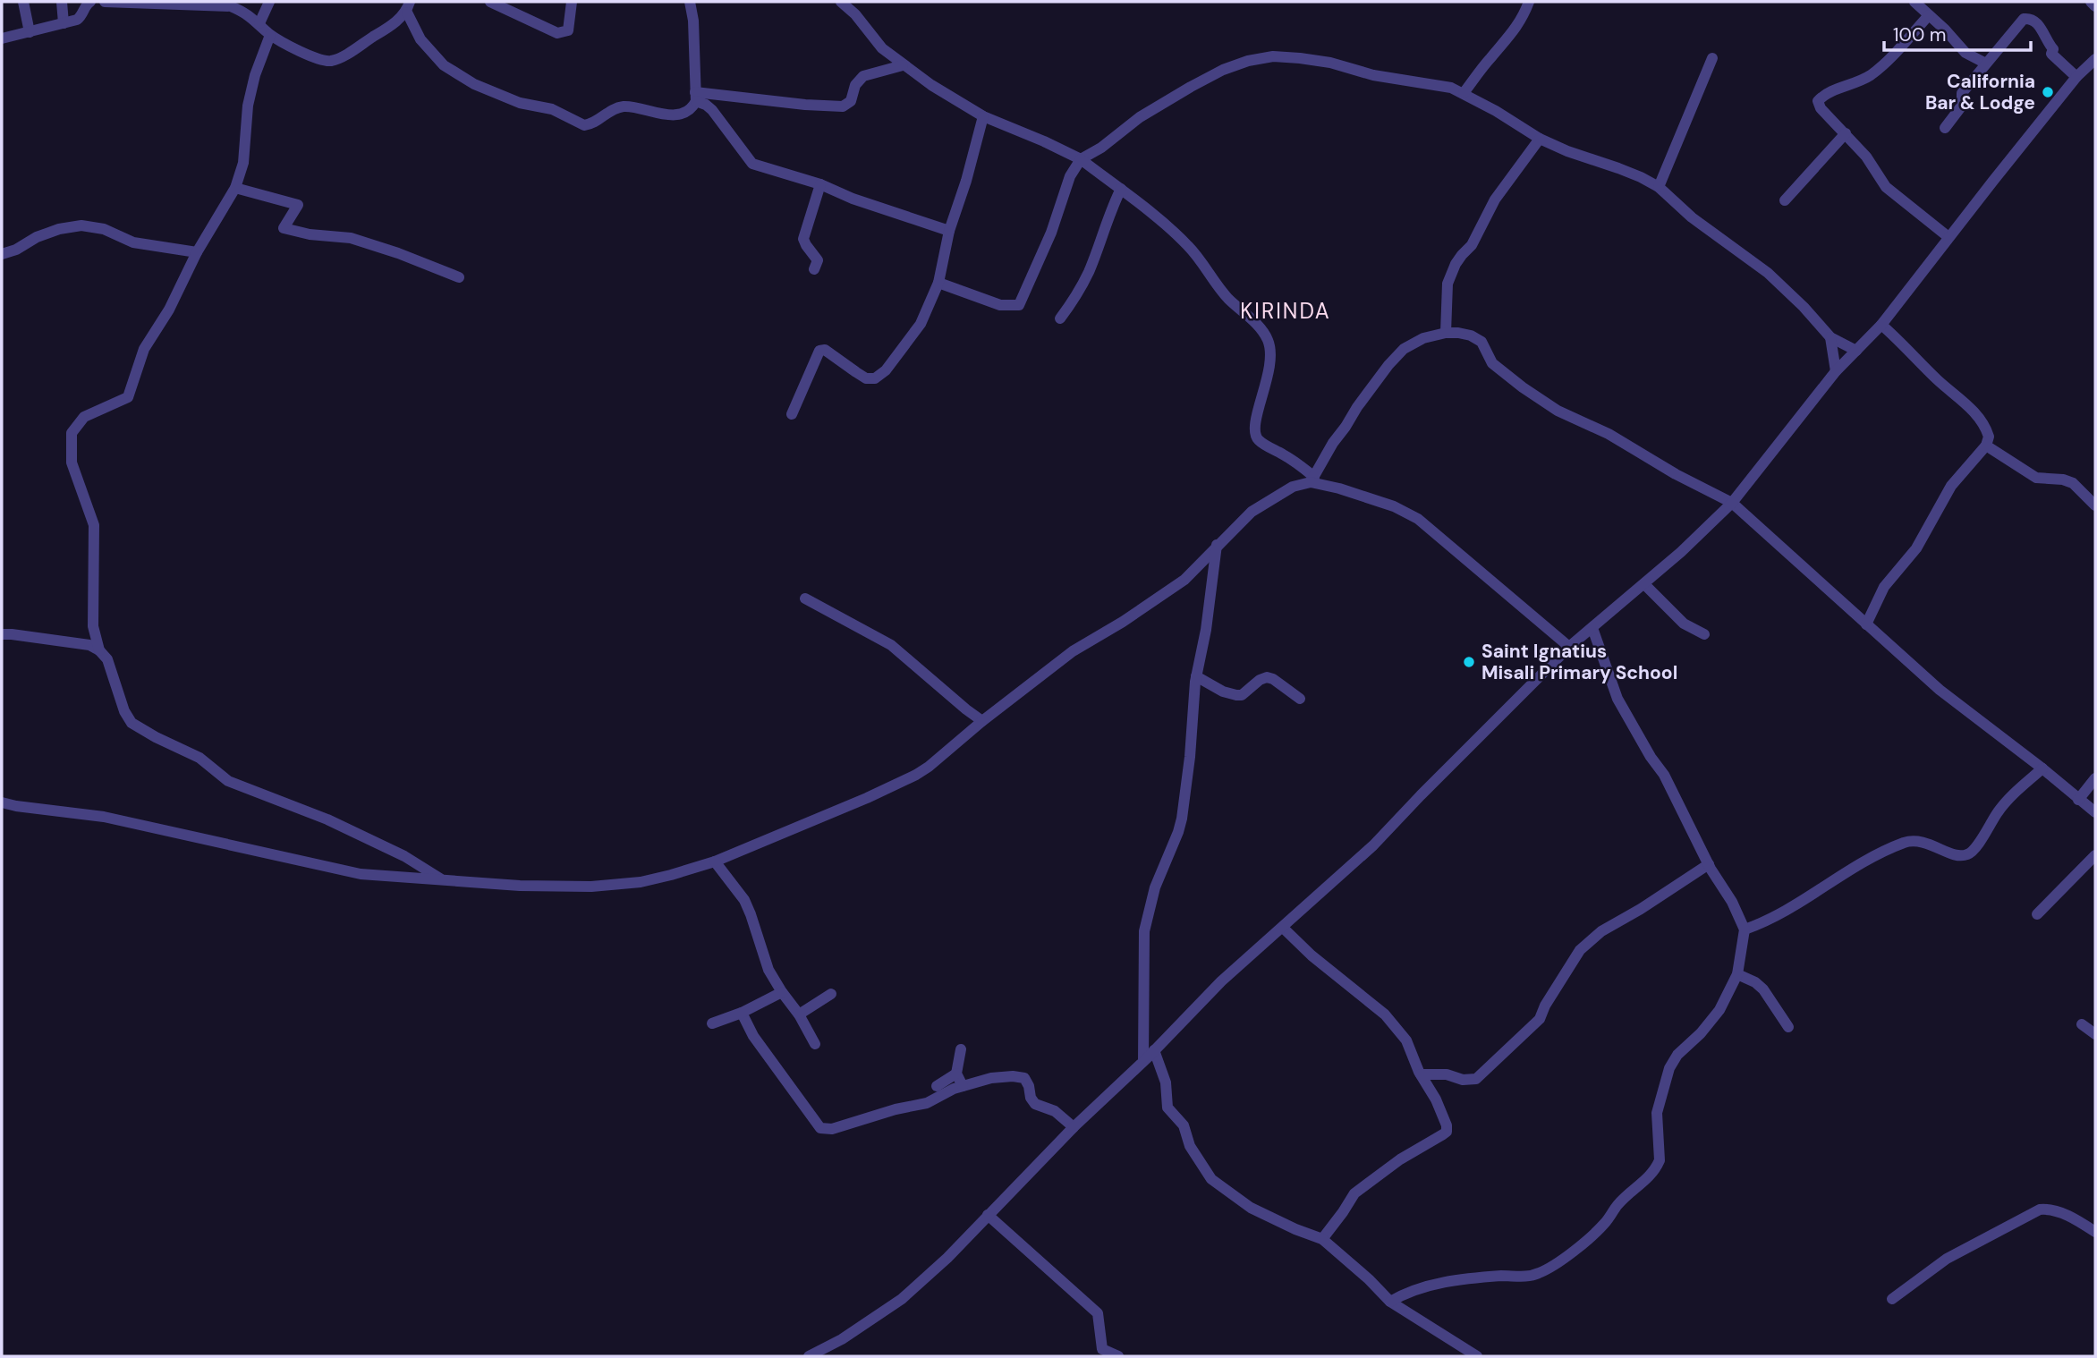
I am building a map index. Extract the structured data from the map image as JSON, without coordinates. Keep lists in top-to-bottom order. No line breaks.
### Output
{"districts":["KIRINDA"],"places":["California Bar & Lodge","Saint Ignatius Misali Primary School"],"scale_bar":"100 m"}
